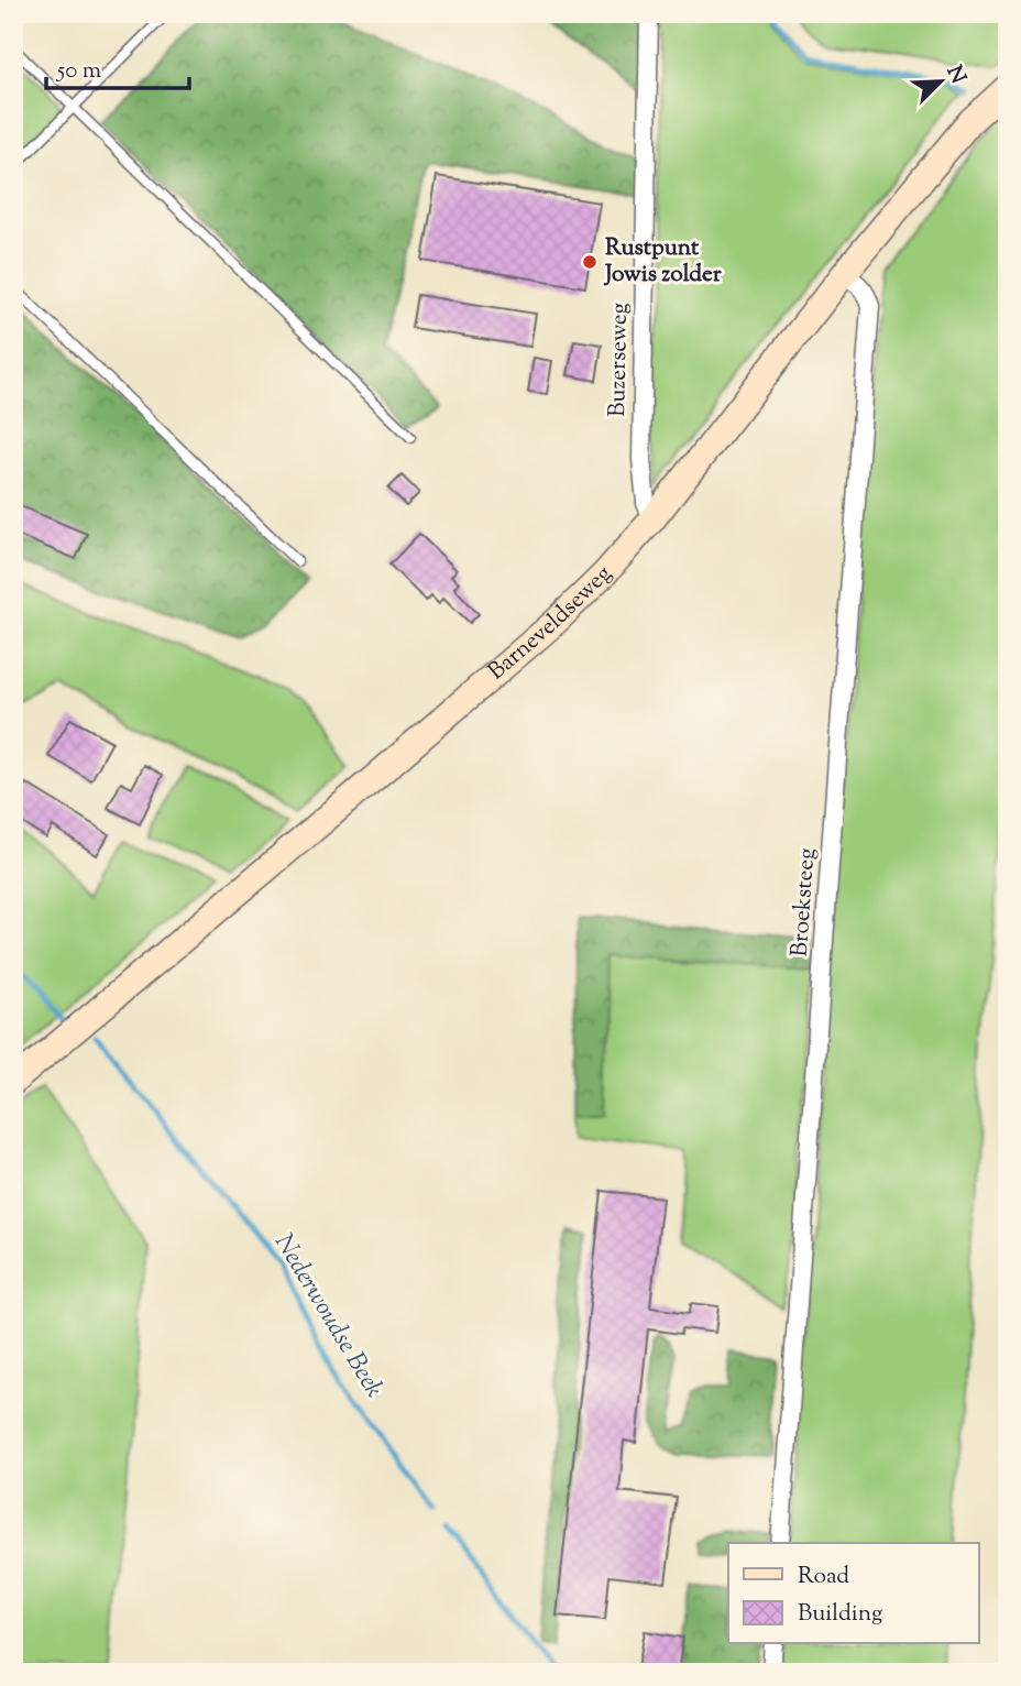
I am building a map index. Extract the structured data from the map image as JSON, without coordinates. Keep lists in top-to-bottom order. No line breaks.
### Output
{"streets":{"main road":["Barneveldseweg"],"street":["Buzerseweg","Broeksteeg"]},"crossings":[["Buzerseweg","Barneveldseweg"],["Barneveldseweg","Broeksteeg"]],"water":["Nederwoudse Beek"],"places":["Rustpunt Jowis zolder"],"legend":["Road","Building"],"scale_bar":"50 m","north":"top right"}
